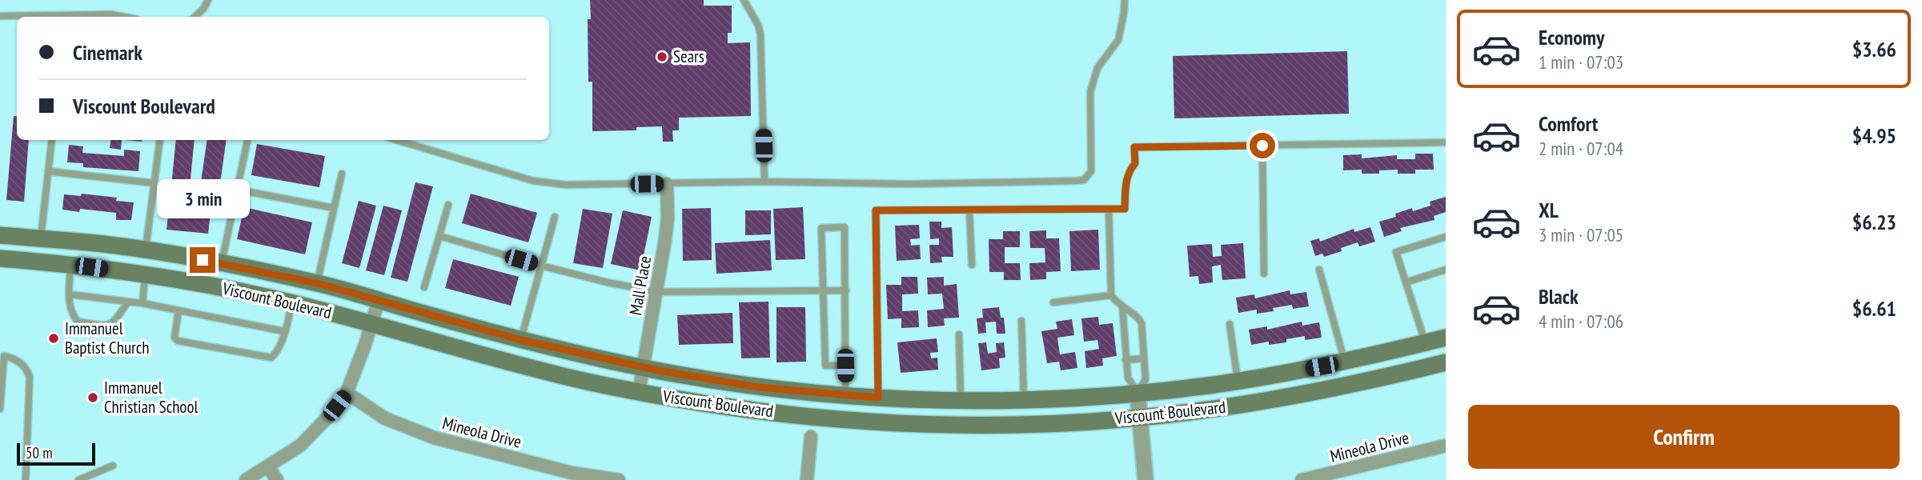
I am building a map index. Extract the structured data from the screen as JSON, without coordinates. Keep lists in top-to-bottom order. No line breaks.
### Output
{"streets":{"main road":["Viscount Boulevard"],"street":["Mall Place","Mineola Drive"]},"crossings":[["Mall Place","Viscount Boulevard"]],"places":["Sears","Immanuel Baptist Church","Immanuel Christian School"],"scale_bar":"50 m","page":{"list":[{"name":"Economy","note":"1 min · 07:03","value":"$3.66"},{"name":"Comfort","note":"2 min · 07:04","value":"$4.95"},{"name":"XL","note":"3 min · 07:05","value":"$6.23"},{"name":"Black","note":"4 min · 07:06","value":"$6.61"}],"banner":["Cinemark","Viscount Boulevard"],"bubble":"3 min","buttons":"Confirm","scale":"50 m"}}
